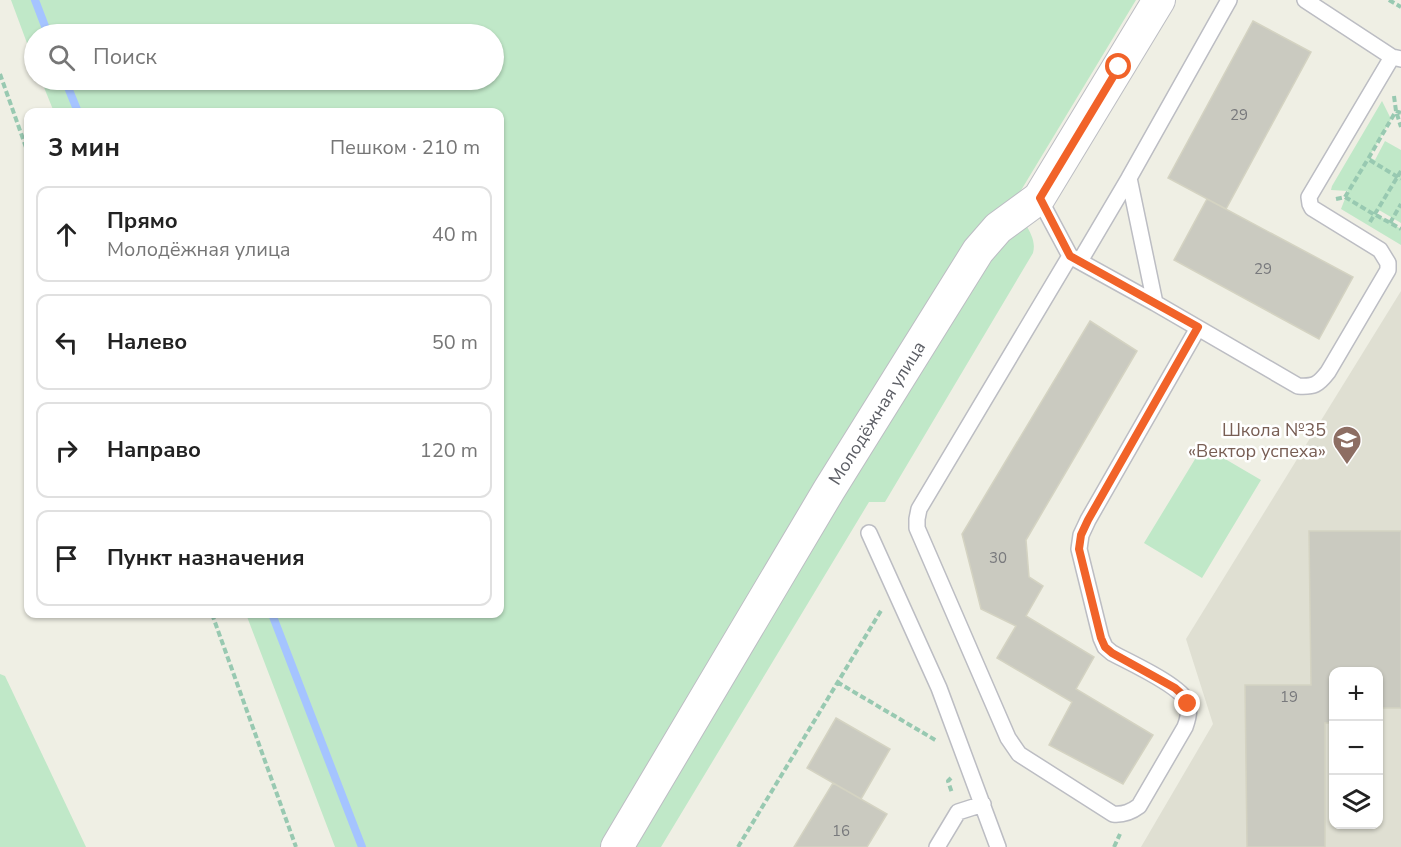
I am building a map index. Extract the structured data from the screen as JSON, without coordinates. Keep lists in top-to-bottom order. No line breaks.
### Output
{"streets":{"street":["Молодёжная улица"]},"places":{"school or university":["Школа №35 «Вектор успеха»"]},"house_numbers":["29","29","30","19","16"],"page":{"search":"Поиск","heading":["3 мин","Пешком · 210 m"],"list":[["Прямо","Молодёжная улица","40 m"],["Налево","50 m"],["Направо","120 m"],"Пункт назначения"],"map_buttons":["+","−"]}}
